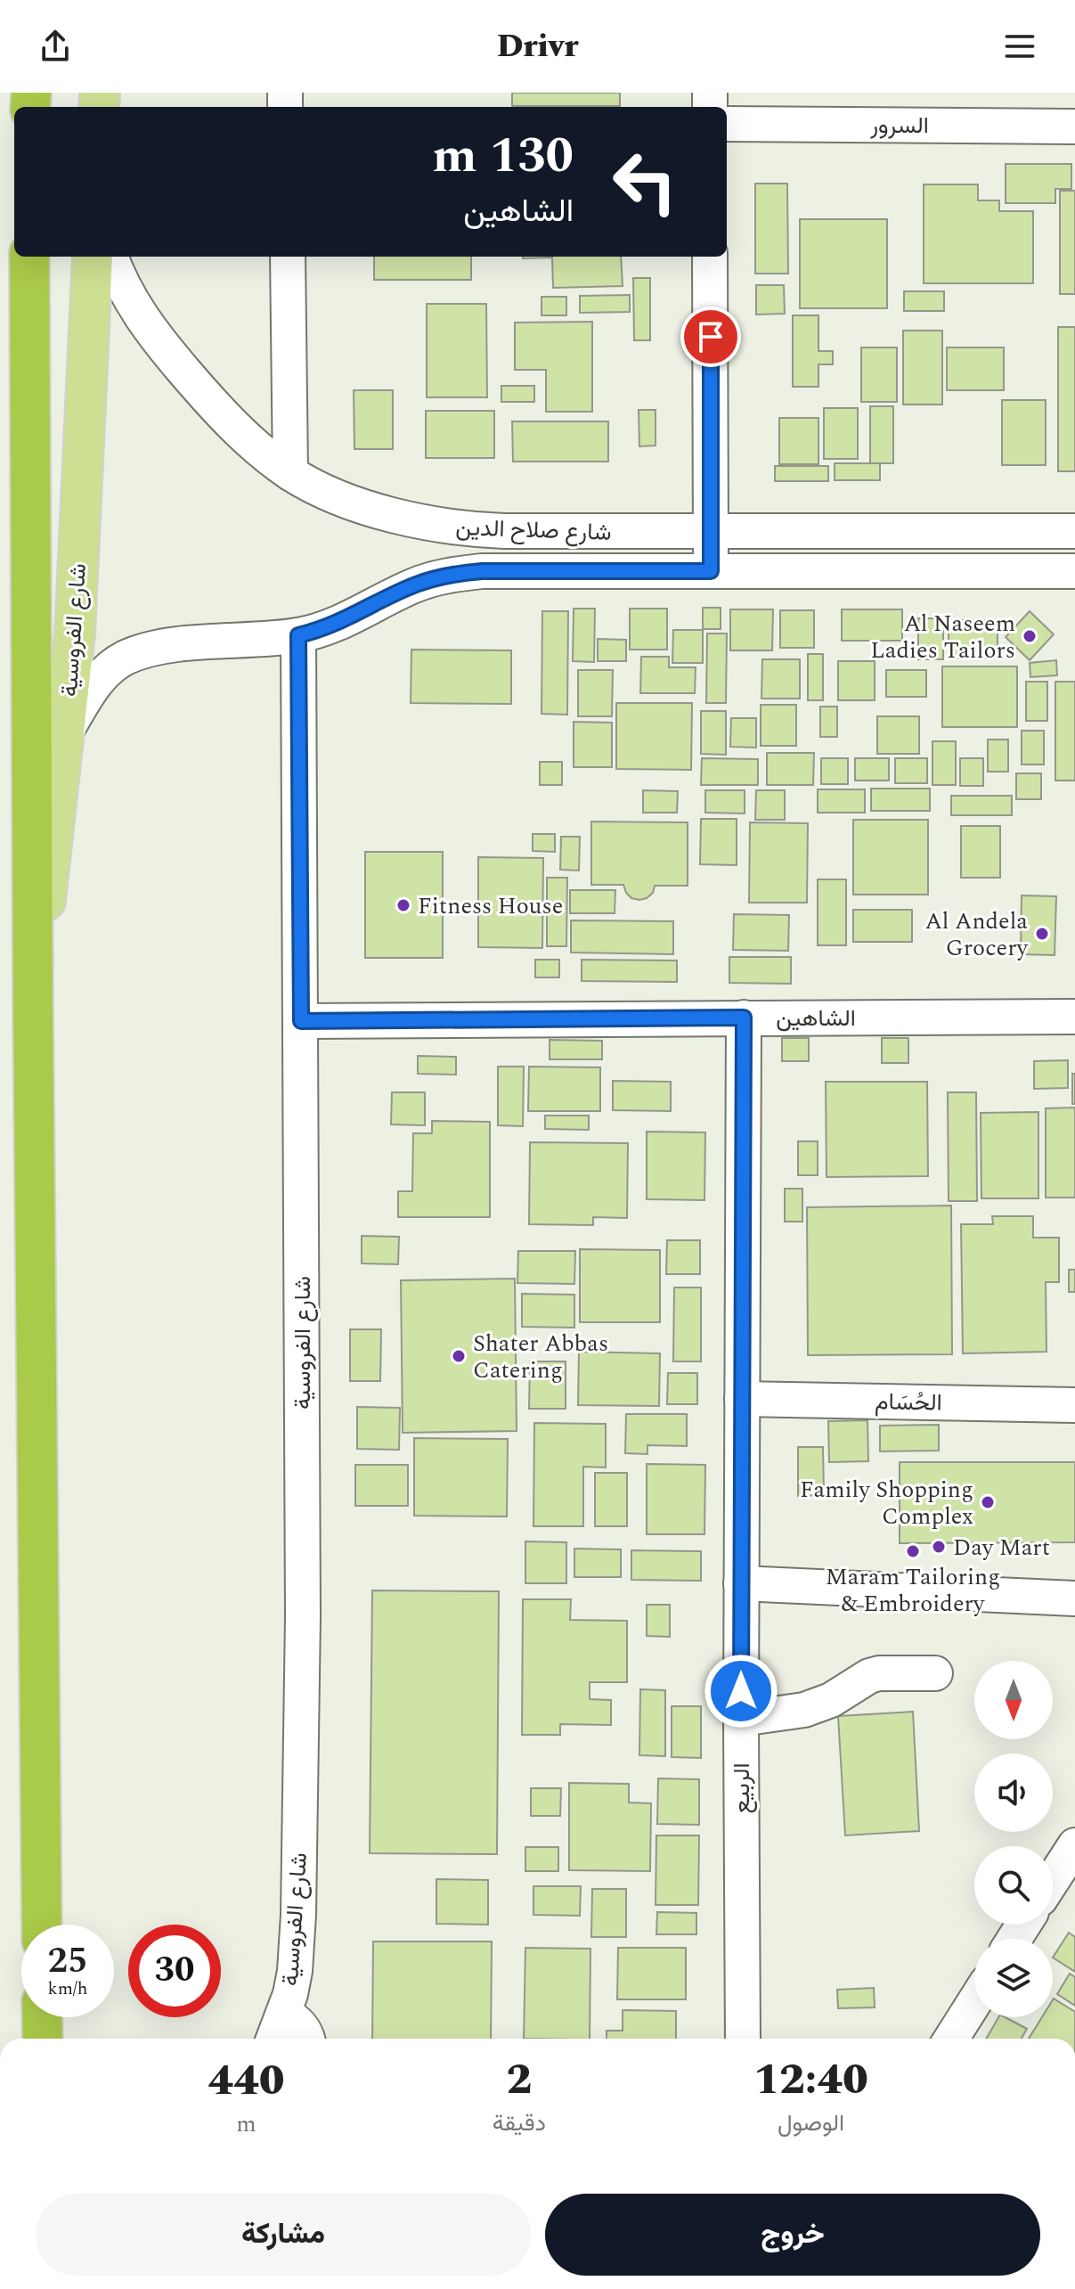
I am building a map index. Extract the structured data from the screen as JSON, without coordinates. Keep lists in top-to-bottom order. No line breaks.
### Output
{"streets":{"highway":["شارع الفروسية"],"street":["السرور","شارع صلاح الدين","الشاهين","الحُسَام","الربيع"]},"crossings":[["شارع صلاح الدين","شارع الفروسية"],["شارع الفروسية","الشاهين"],["الشاهين","الربيع"],["الحُسَام","الربيع"]],"places":["Al Naseem Ladies Tailors","Fitness House","Al Andela Grocery","Shater Abbas Catering","Family Shopping Complex","Day Mart","Maram Tailoring & Embroidery"],"north":"bottom","page":{"header":"Drivr","turn":["130 m","الشاهين"],"speed":"25 km/h","limit":"30","eta":["12:40","الوصول","2","دقيقة","440","m"],"buttons":["خروج","مشاركة"]}}
